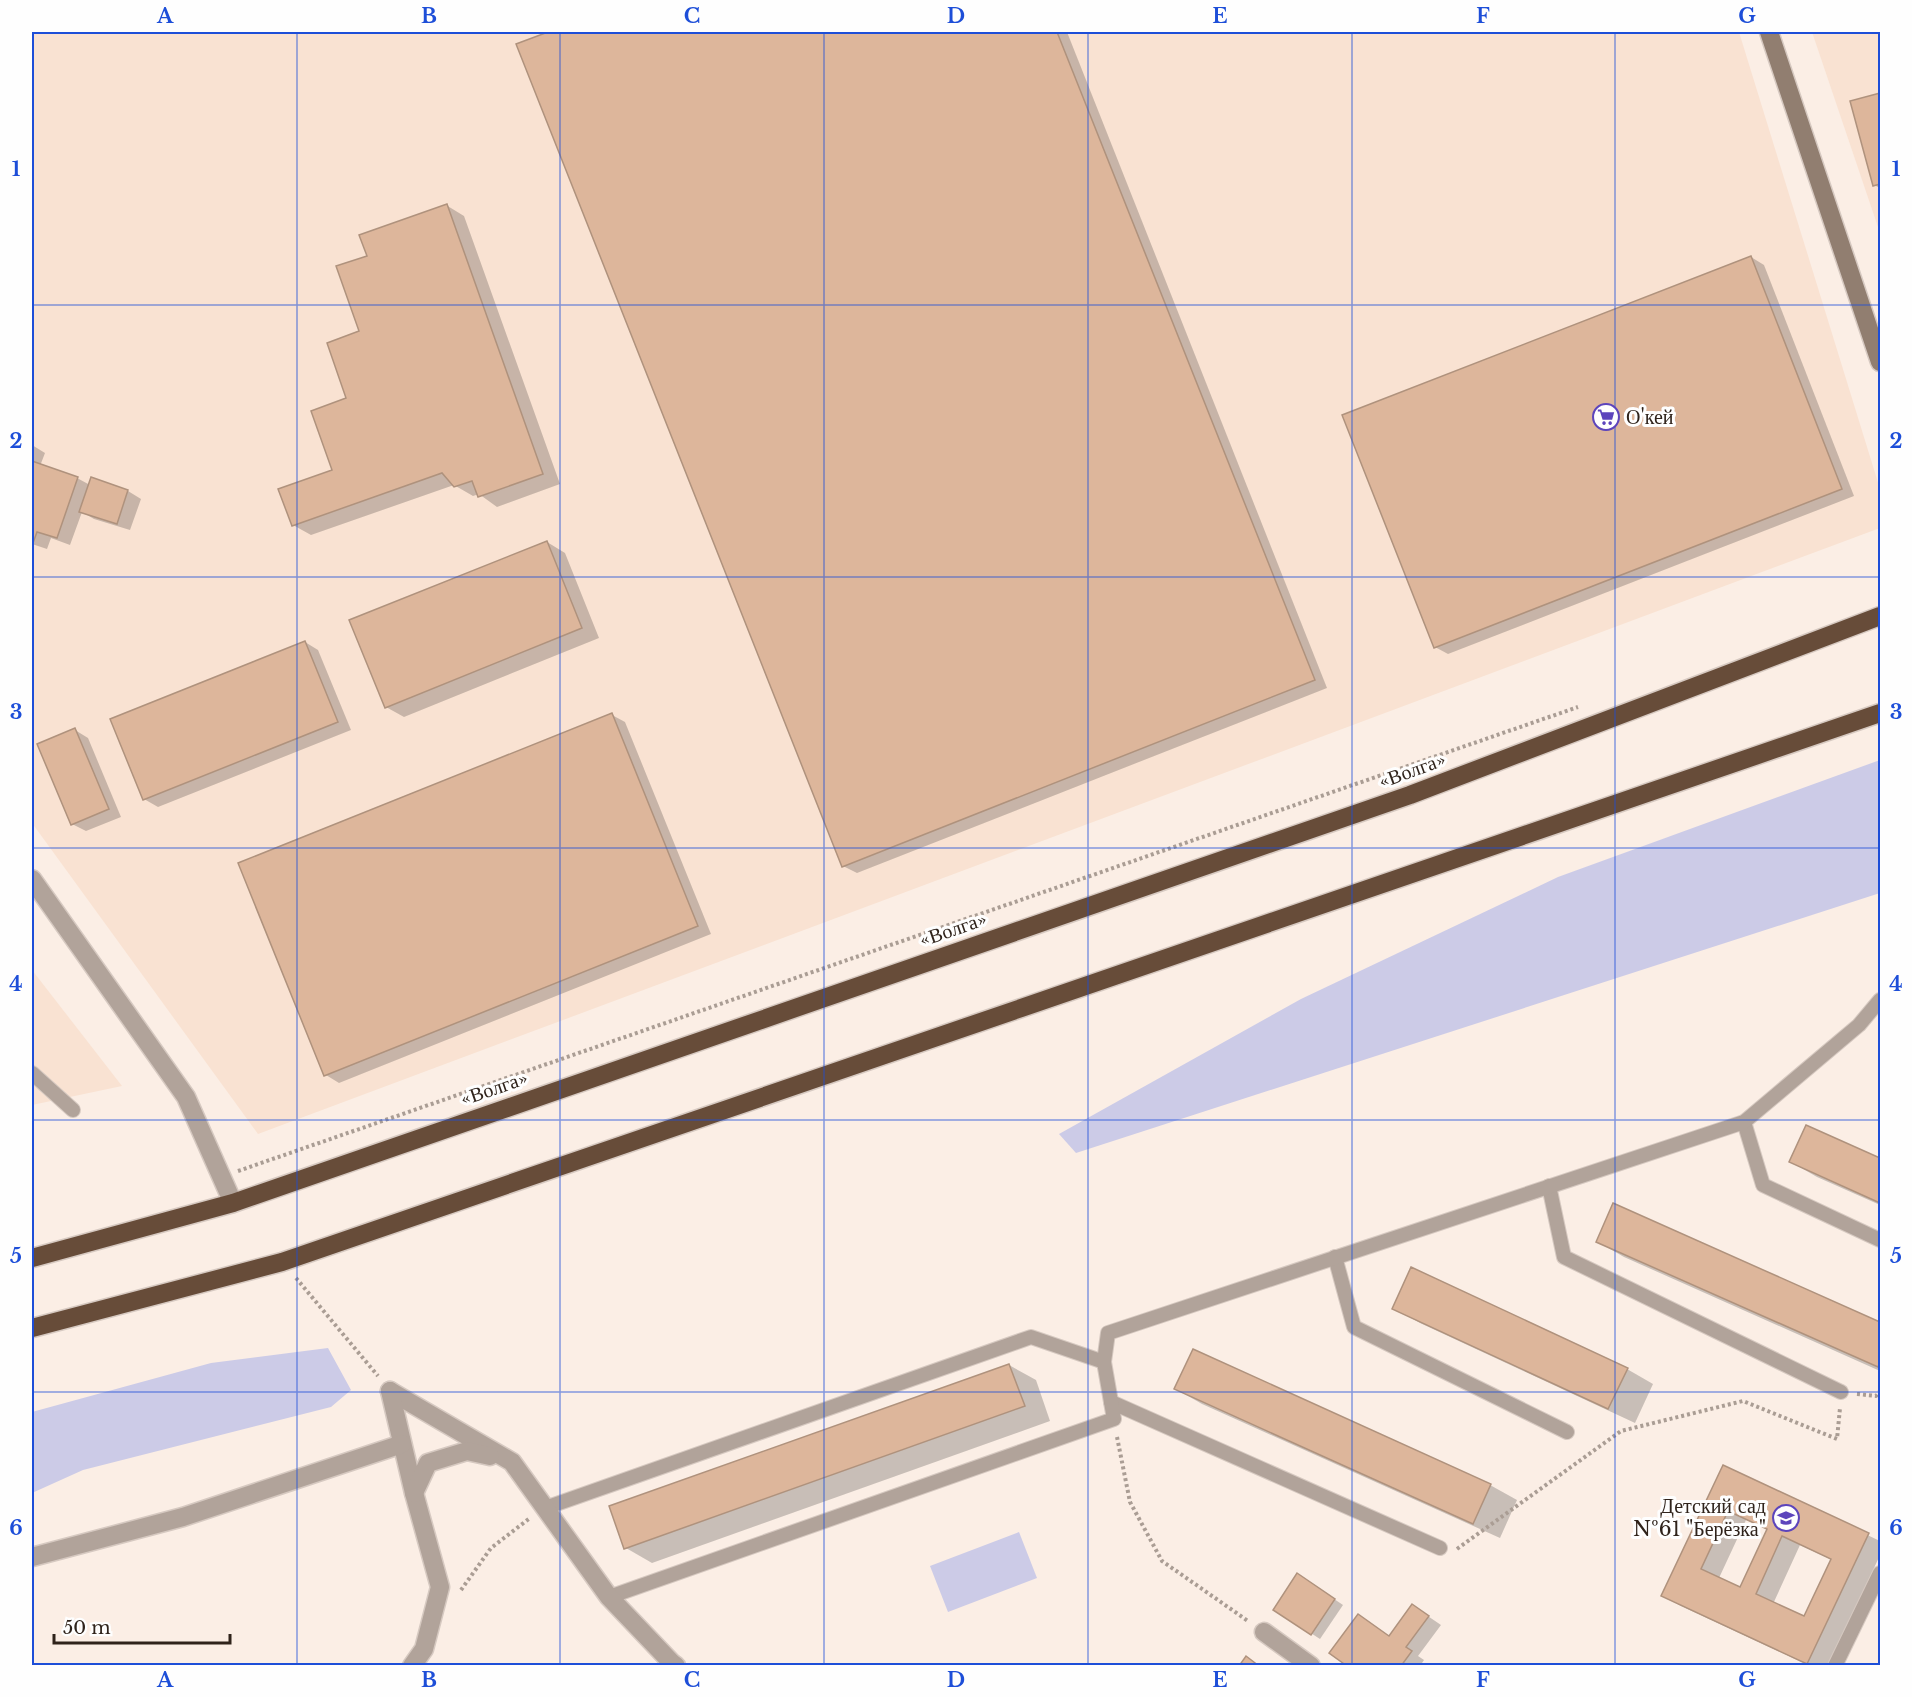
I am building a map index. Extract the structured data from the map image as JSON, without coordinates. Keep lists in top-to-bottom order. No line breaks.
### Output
{"streets":{"highway":["«Волга»"]},"places":{"supermarket":["О'кей"],"school or university":["Детский сад №61 \"Берёзка\""]},"scale_bar":"50 m","grid":{"columns":["A","B","C","D","E","F","G"],"rows":["1","2","3","4","5","6"]}}
